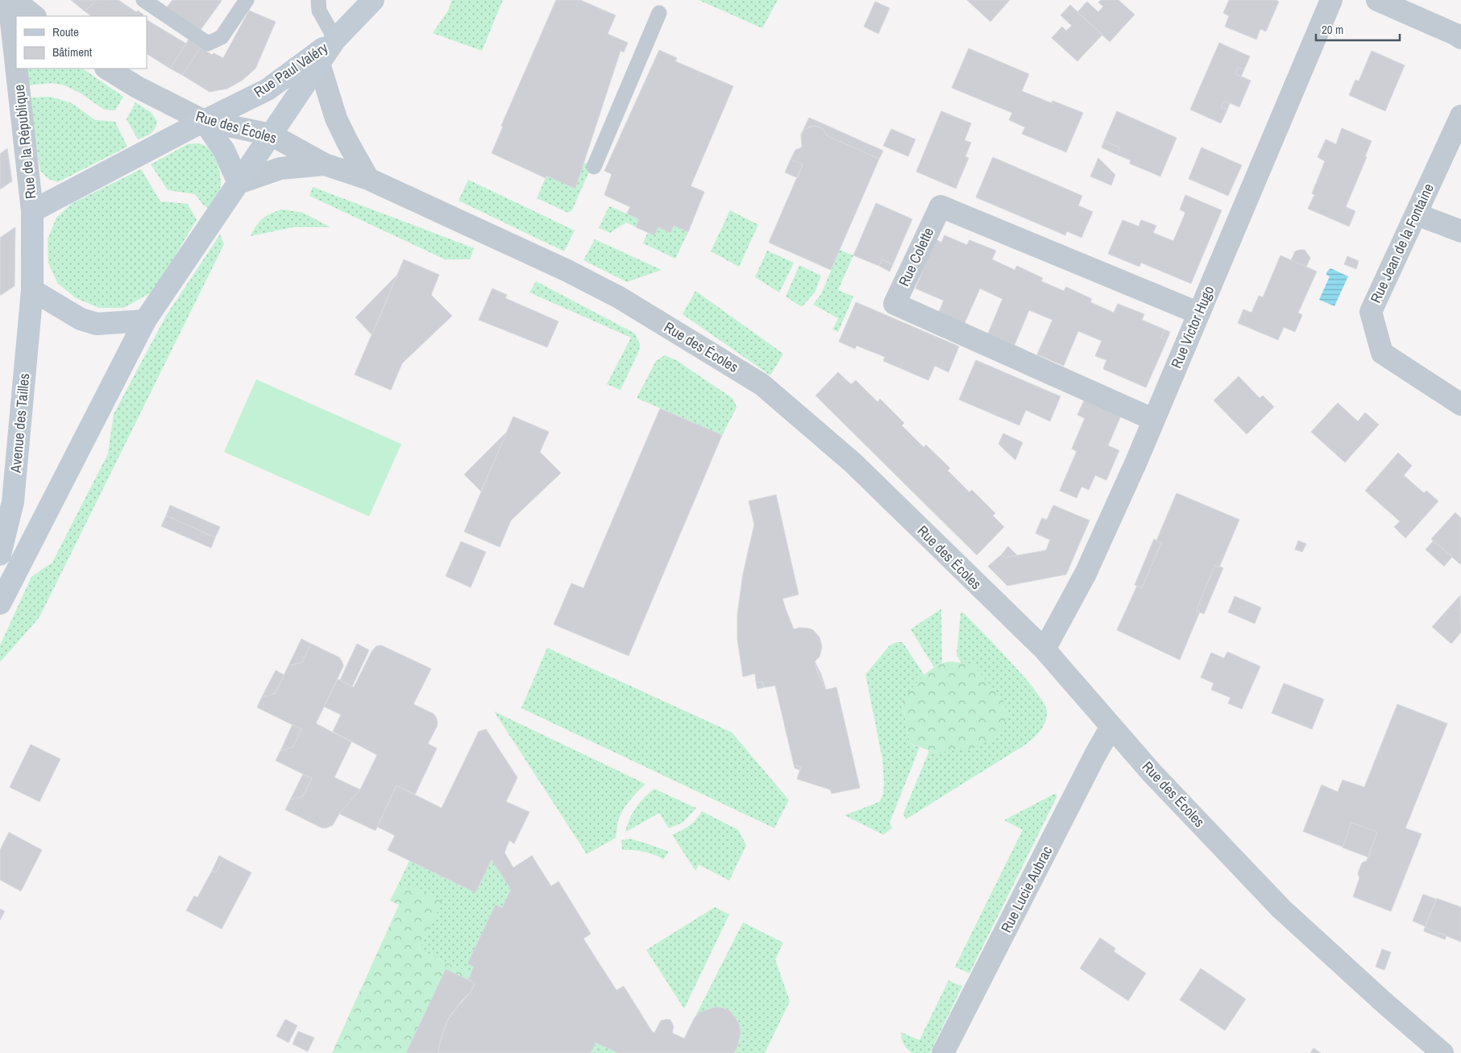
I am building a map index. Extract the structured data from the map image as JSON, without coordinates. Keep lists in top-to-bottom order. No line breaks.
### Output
{"streets":{"street":["Rue Paul Valéry","Rue des Écoles","Rue de la République","Rue Jean de la Fontaine","Rue Colette","Rue Victor Hugo","Avenue des Tailles","Rue Lucie Aubrac"]},"crossings":[["Rue Paul Valéry","Rue des Écoles"],["Rue Paul Valéry","Rue de la République"],["Rue Paul Valéry","Avenue des Tailles"],["Rue des Écoles","Rue Victor Hugo"],["Rue des Écoles","Rue Lucie Aubrac"],["Rue de la République","Avenue des Tailles"],["Rue Colette","Rue Victor Hugo"]],"legend":["Route","Bâtiment"],"scale_bar":"20 m"}
